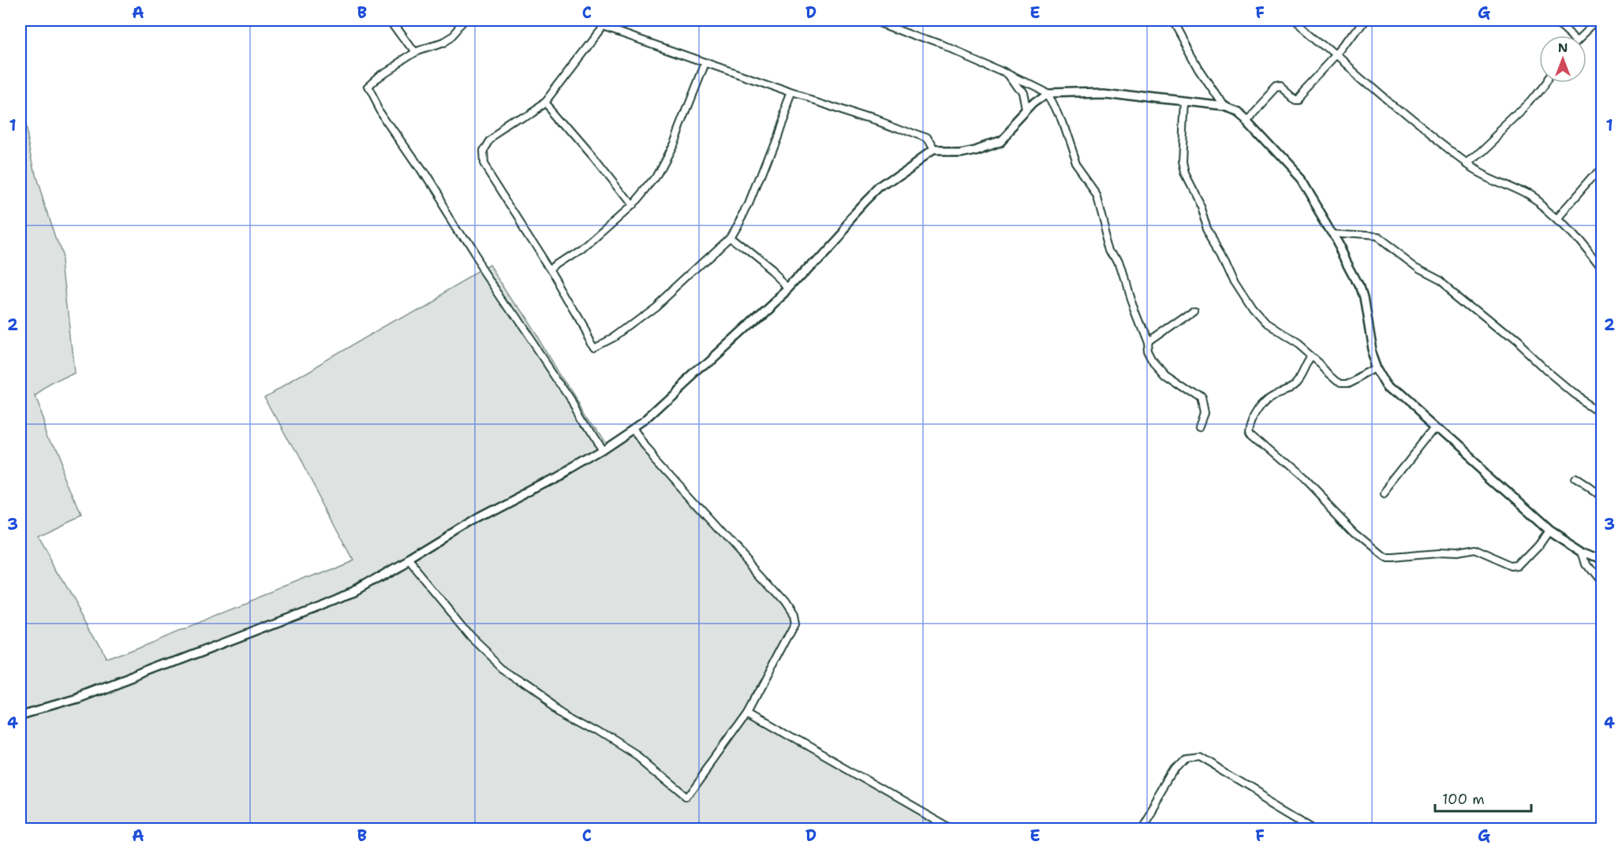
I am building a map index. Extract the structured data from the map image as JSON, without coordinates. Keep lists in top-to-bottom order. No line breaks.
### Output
{"scale_bar":"100 m","north":"top","grid":{"columns":["A","B","C","D","E","F","G"],"rows":["1","2","3","4"]}}
